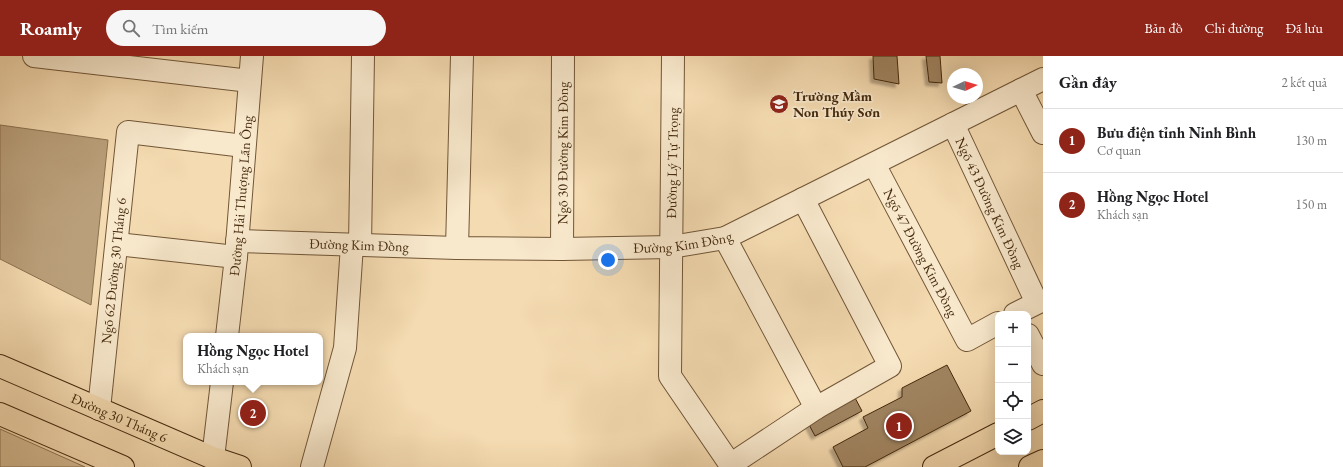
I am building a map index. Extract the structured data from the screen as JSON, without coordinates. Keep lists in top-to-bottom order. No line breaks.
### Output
{"streets":{"main road":["Đường 30 Tháng 6"],"street":["Ngõ 30 Đường Kim Đồng","Đường Lý Tự Trọng","Đường Hải Thượng Lãn Ông","Ngõ 43 Đường Kim Đồng","Đường Kim Đồng","Ngõ 47 Đường Kim Đồng","Ngõ 62 Đường 30 Tháng 6"]},"crossings":[["Ngõ 30 Đường Kim Đồng","Đường Kim Đồng"],["Đường Lý Tự Trọng","Đường Kim Đồng"],["Đường Hải Thượng Lãn Ông","Đường Kim Đồng"],["Đường Hải Thượng Lãn Ông","Ngõ 62 Đường 30 Tháng 6"],["Ngõ 43 Đường Kim Đồng","Đường Kim Đồng"],["Đường Kim Đồng","Ngõ 47 Đường Kim Đồng"],["Đường Kim Đồng","Ngõ 62 Đường 30 Tháng 6"],["Ngõ 62 Đường 30 Tháng 6","Đường 30 Tháng 6"]],"places":{"school or university":["Trường Mầm Non Thúy Sơn"]},"north":"right","page":{"header":"Roamly","search":"Tìm kiếm","nav":["Bản đồ","Chỉ đường","Đã lưu"],"heading":["Gần đây","2 kết quả"],"list":[{"mark":"1","name":"Bưu điện tỉnh Ninh Bình","note":"Cơ quan","value":"130 m"},{"mark":"2","name":"Hồng Ngọc Hotel","note":"Khách sạn","value":"150 m"}],"map_buttons":["+","−"],"popup":["Hồng Ngọc Hotel","Khách sạn"],"pins":["2","1"]}}
